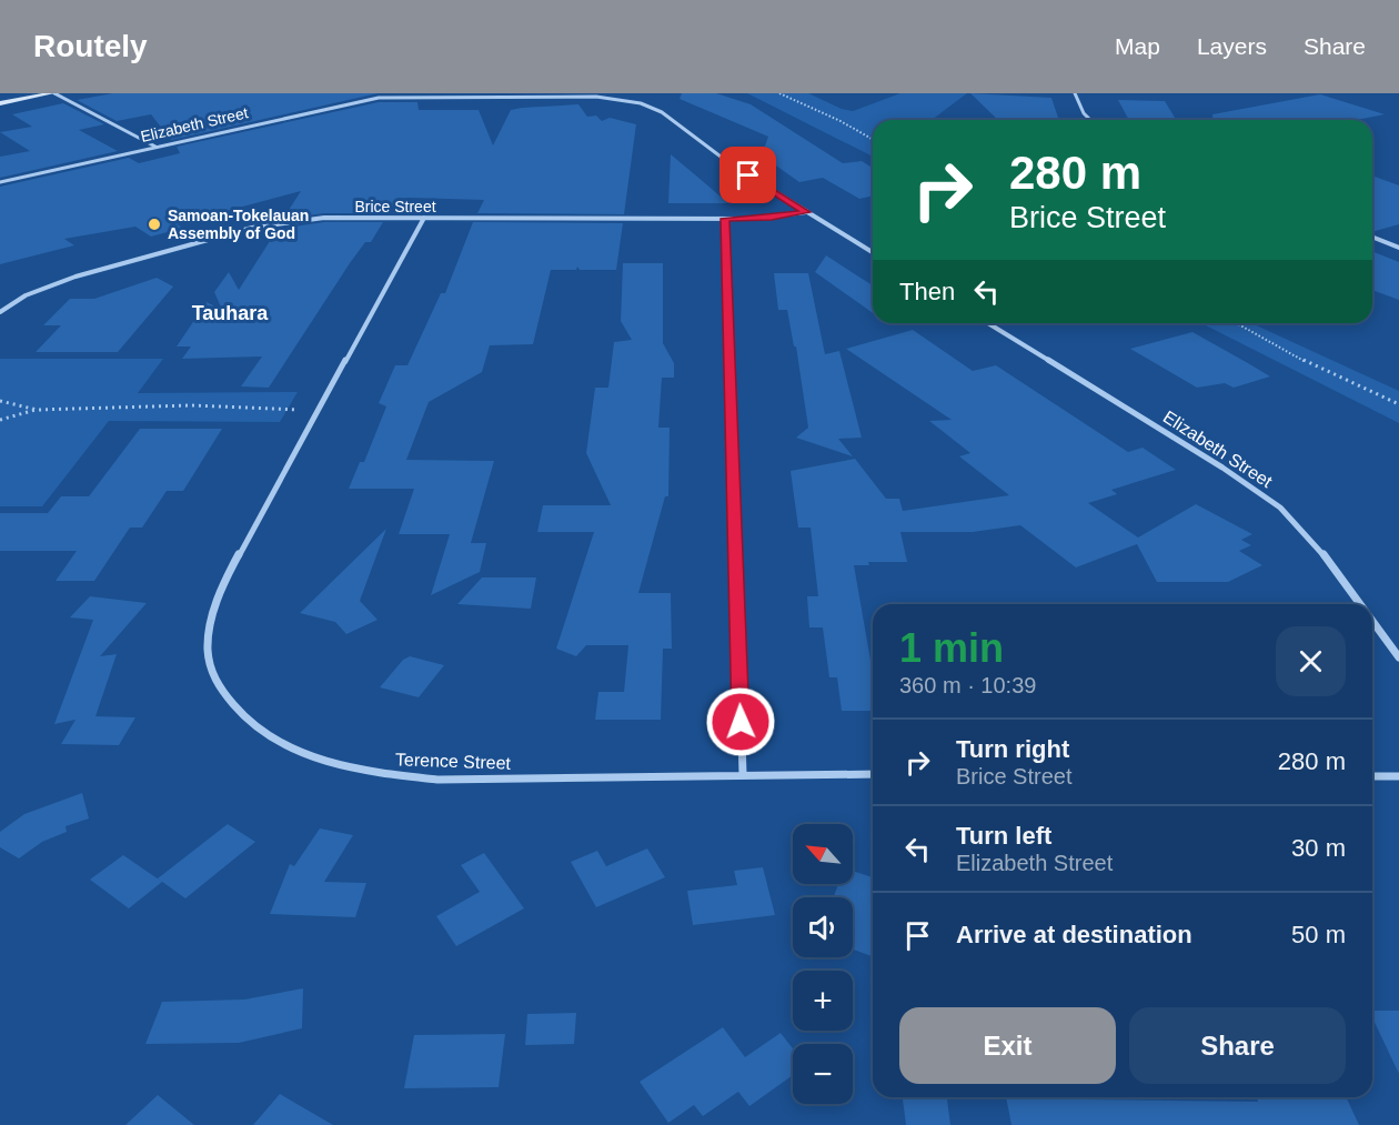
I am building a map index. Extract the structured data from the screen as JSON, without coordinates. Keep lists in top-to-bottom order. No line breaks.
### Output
{"streets":{"street":["Elizabeth Street","Brice Street","Terence Street"]},"crossings":[["Elizabeth Street","Brice Street"],["Brice Street","Terence Street"]],"districts":["Tauhara"],"places":["Samoan-Tokelauan Assembly of God"],"north":"top left","page":{"header":"Routely","nav":["Map","Layers","Share"],"turn":["280 m","Brice Street"],"then":"Then","heading":["1 min","360 m · 10:39"],"list":[{"name":"Turn right","note":"Brice Street","value":"280 m"},{"name":"Turn left","note":"Elizabeth Street","value":"30 m"},{"name":"Arrive at destination","value":"50 m"}],"map_buttons":["+","−"],"buttons":["Exit","Share"]}}
